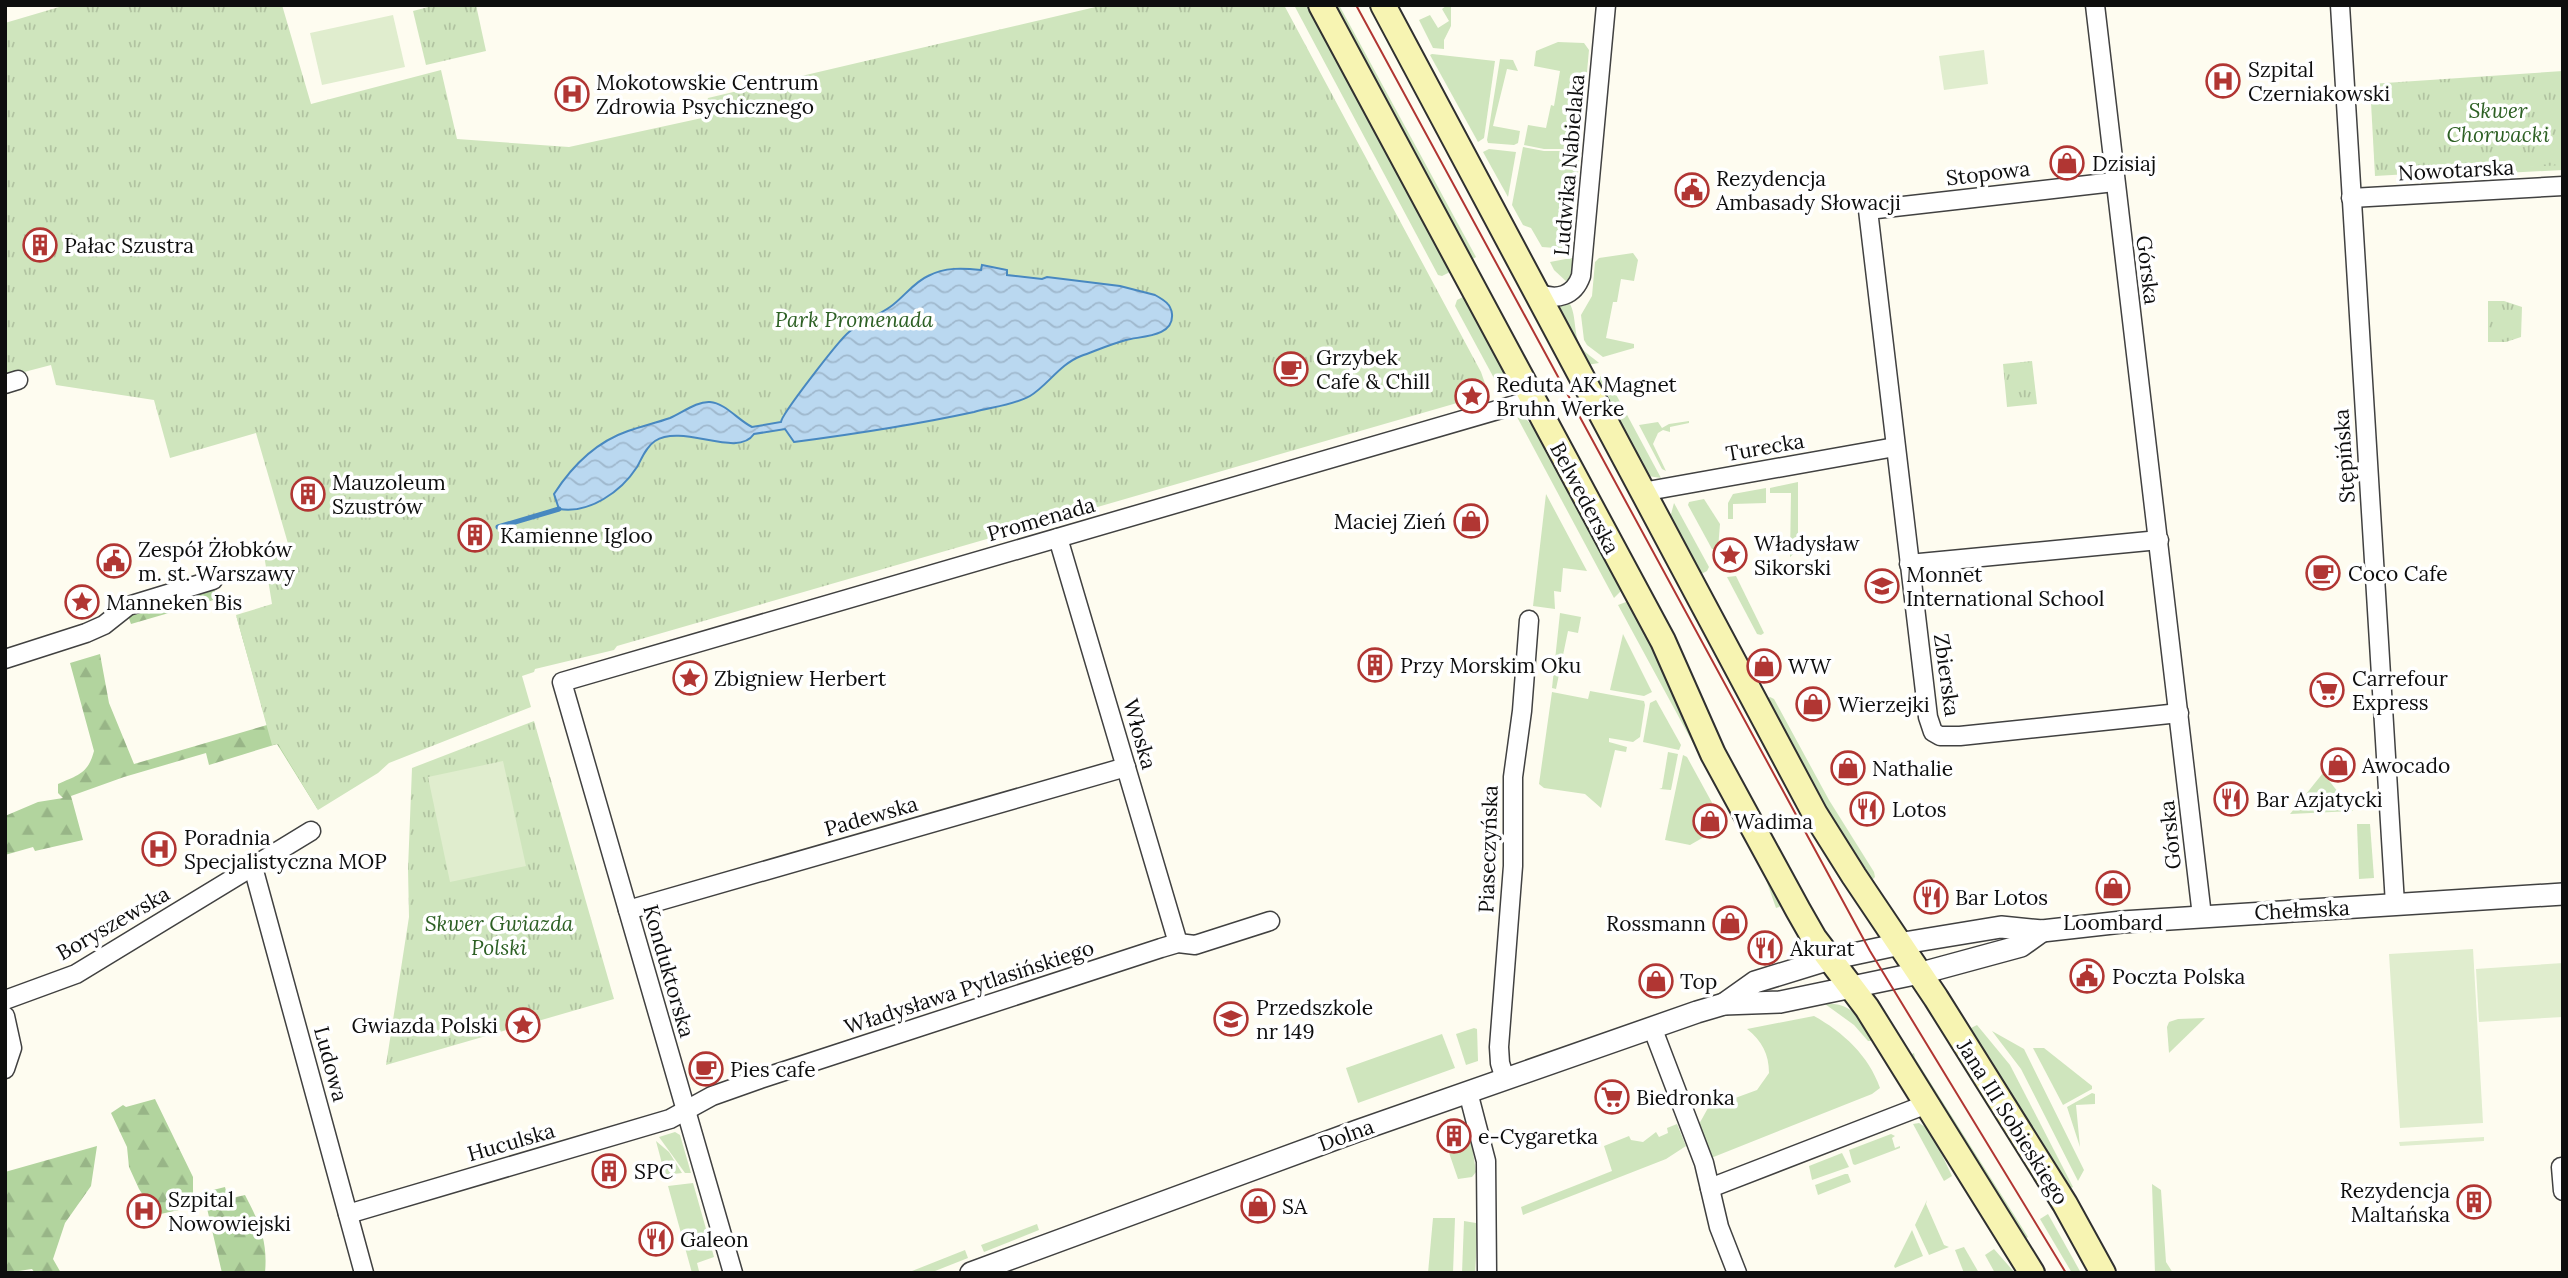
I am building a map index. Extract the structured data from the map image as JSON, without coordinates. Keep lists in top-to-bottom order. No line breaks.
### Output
{"streets":{"main road":["Belwederska","Jana III Sobieskiego"],"street":["Ludwika Nabielaka","Nowotarska","Stopowa","Górska","Turecka","Stępińska","Promenada","Zbierska","Włoska","Padewska","Piaseczyńska","Chełmska","Boryszewska","Konduktorska","Władysława Pytlasińskiego","Ludowa","Dolna","Huculska"]},"crossings":[["Nowotarska","Stępińska"],["Stopowa","Górska"],["Stopowa","Zbierska"],["Górska","Zbierska"],["Górska","Chełmska"],["Turecka","Zbierska"],["Stępińska","Chełmska"],["Belwederska","Promenada"],["Belwederska","Chełmska"],["Belwederska","Dolna"],["Promenada","Włoska"],["Promenada","Konduktorska"],["Włoska","Padewska"],["Włoska","Władysława Pytlasińskiego"],["Padewska","Konduktorska"],["Piaseczyńska","Dolna"],["Chełmska","Jana III Sobieskiego"],["Chełmska","Dolna"],["Boryszewska","Ludowa"],["Konduktorska","Władysława Pytlasińskiego"],["Konduktorska","Huculska"],["Władysława Pytlasińskiego","Huculska"],["Ludowa","Huculska"]],"parks":["Skwer Chorwacki","Park Promenada","Skwer Gwiazda Polski"],"places":{"hospital":["Szpital Czerniakowski","Mokotowskie Centrum Zdrowia Psychicznego","Poradnia Specjalistyczna MOP","Szpital Nowowiejski"],"shop":["Dzisiaj","Maciej Zień","WW","Wierzejki","Awocado","Nathalie","Wadima","Loombard","Rossmann","Top","SA"],"public building":["Rezydencja Ambasady Słowacji","Zespół Żłobków m. st. Warszawy","Poczta Polska"],"building":["Pałac Szustra","Mauzoleum Szustrów","Kamienne Igloo","Przy Morskim Oku","e-Cygaretka","SPC","Rezydencja Maltańska"],"cafe":["Grzybek Cafe & Chill","Coco Cafe","Pies cafe"],"place":["Reduta AK Magnet Bruhn Werke","Władysław Sikorski","Manneken Bis","Zbigniew Herbert","Gwiazda Polski"],"school or university":["Monnet International School","Przedszkole nr 149"],"supermarket":["Carrefour Express","Biedronka"],"restaurant":["Bar Azjatycki","Lotos","Bar Lotos","Akurat","Galeon"]}}
